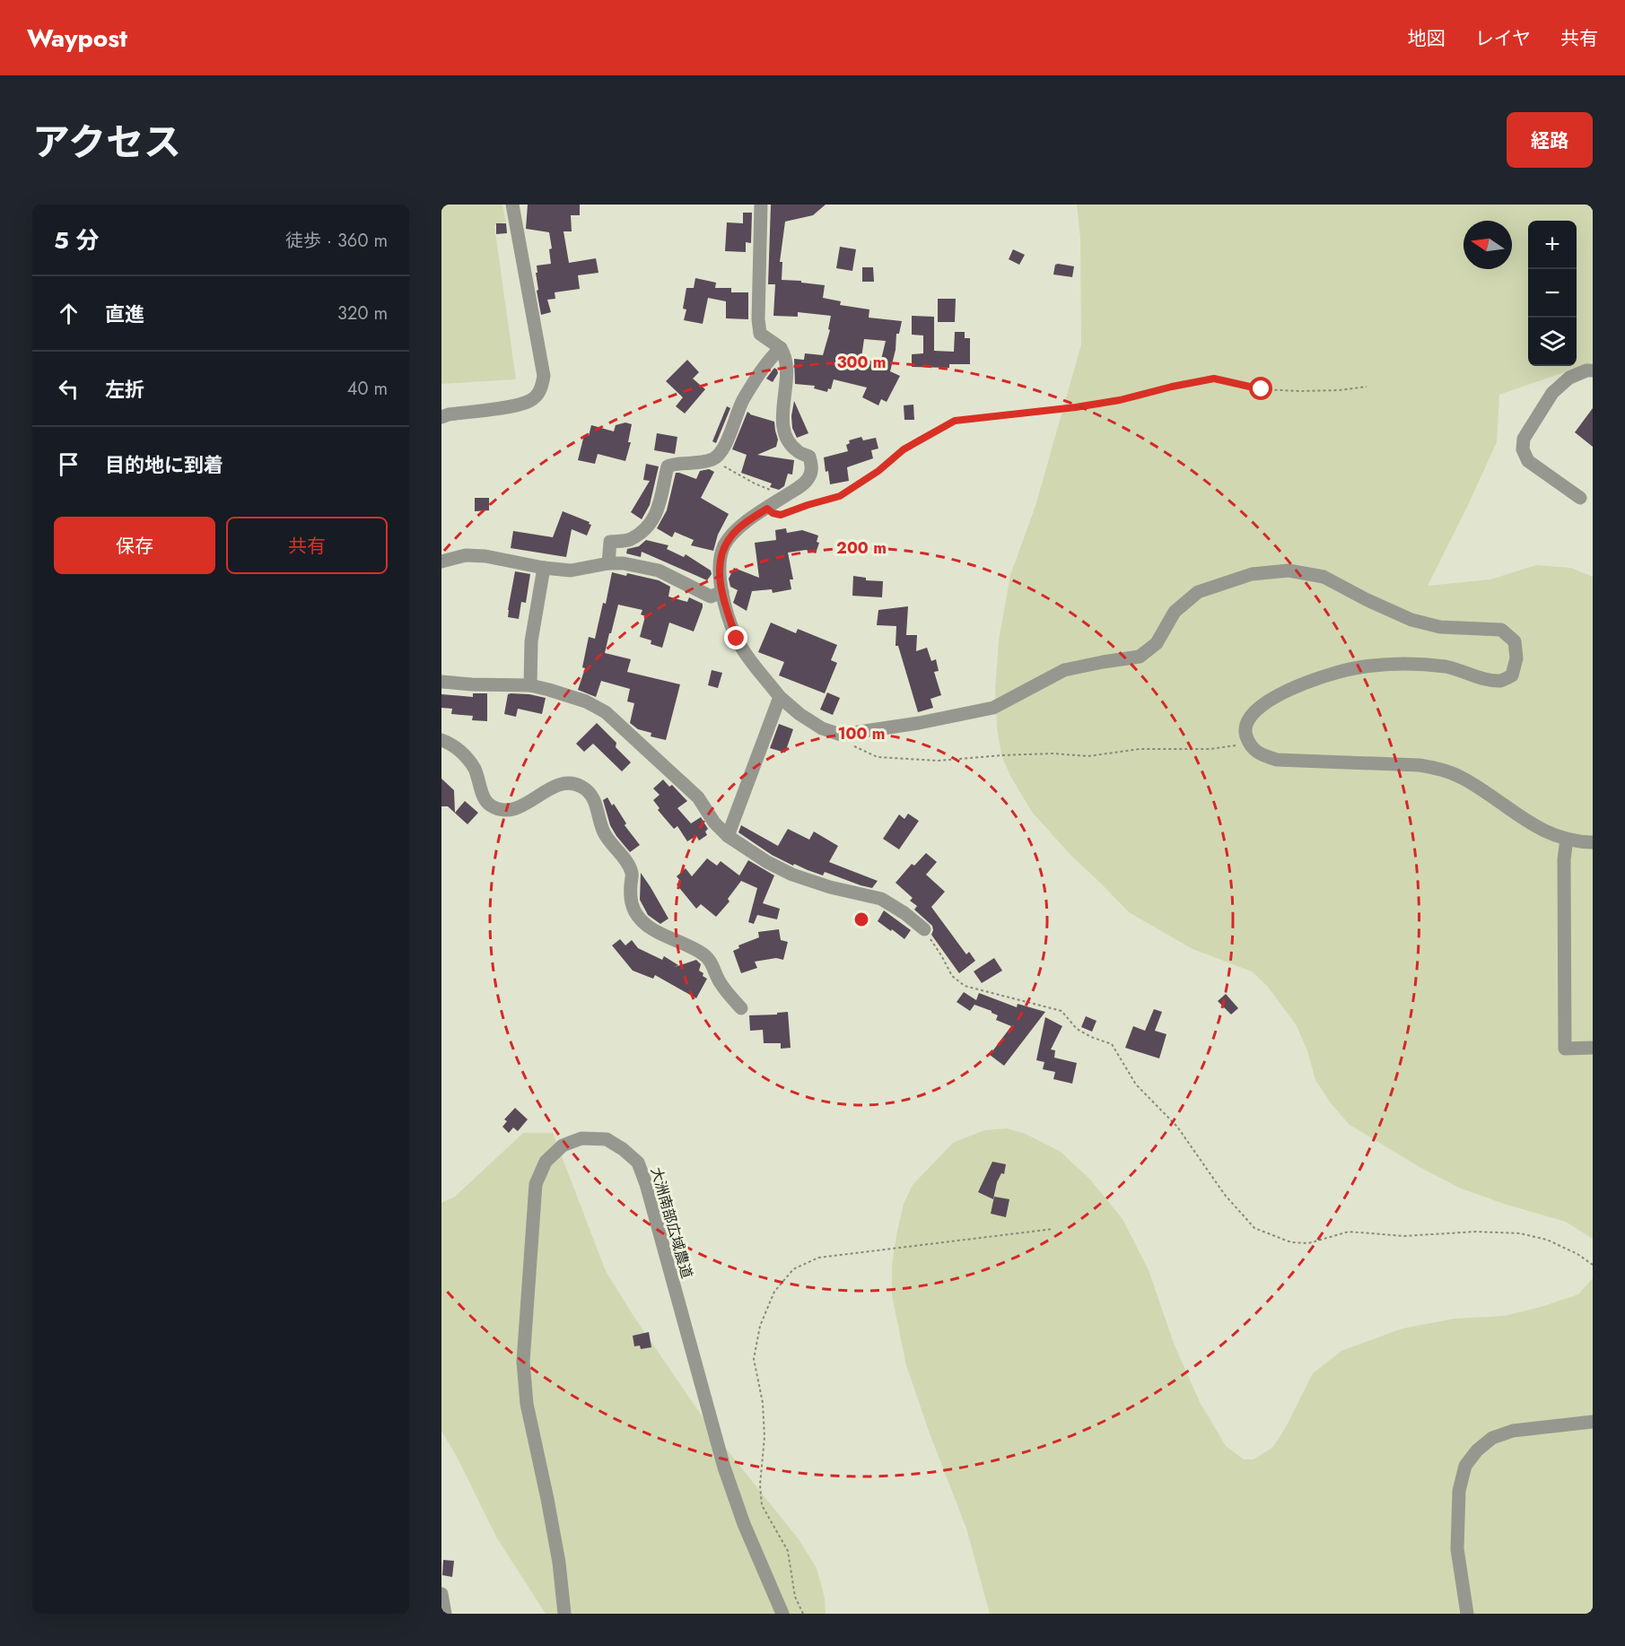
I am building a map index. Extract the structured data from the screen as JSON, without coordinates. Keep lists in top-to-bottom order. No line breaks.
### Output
{"streets":{"street":["大洲南部広域農道"]},"north":"left","page":{"header":"Waypost","nav":["地図","レイヤ","共有"],"title":"アクセス","buttons":["経路",["保存","共有"]],"heading":["5 分","徒歩 · 360 m"],"map_buttons":["+","−"],"list":[["直進","320 m"],["左折","40 m"],"目的地に到着"]},"rings":["300 m","200 m","100 m"]}
